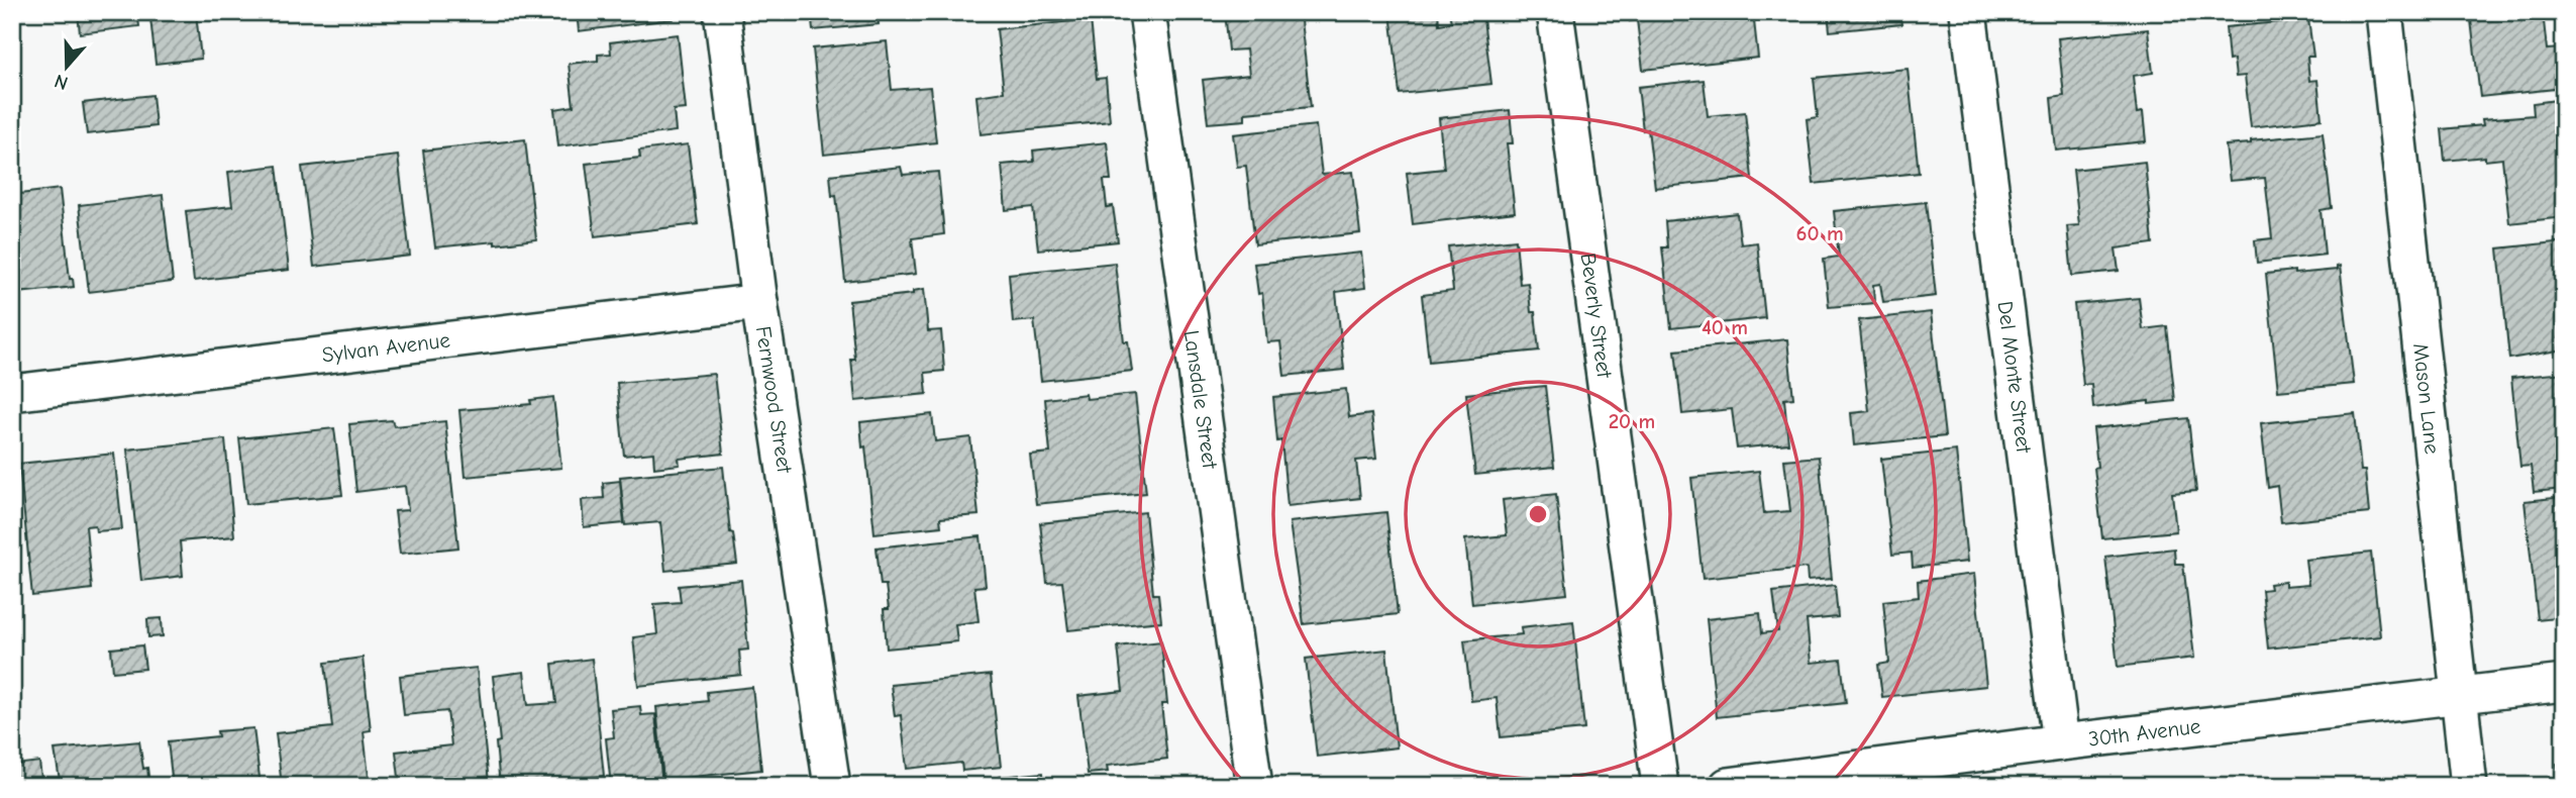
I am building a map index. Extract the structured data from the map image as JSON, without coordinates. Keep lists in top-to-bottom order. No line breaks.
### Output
{"streets":{"street":["Beverly Street","Sylvan Avenue","Del Monte Street","Fernwood Street","Lansdale Street","Mason Lane","30th Avenue"]},"crossings":[["Sylvan Avenue","Fernwood Street"],["Del Monte Street","30th Avenue"],["Mason Lane","30th Avenue"]],"north":"bottom","rings":["60 m","40 m","20 m"]}
